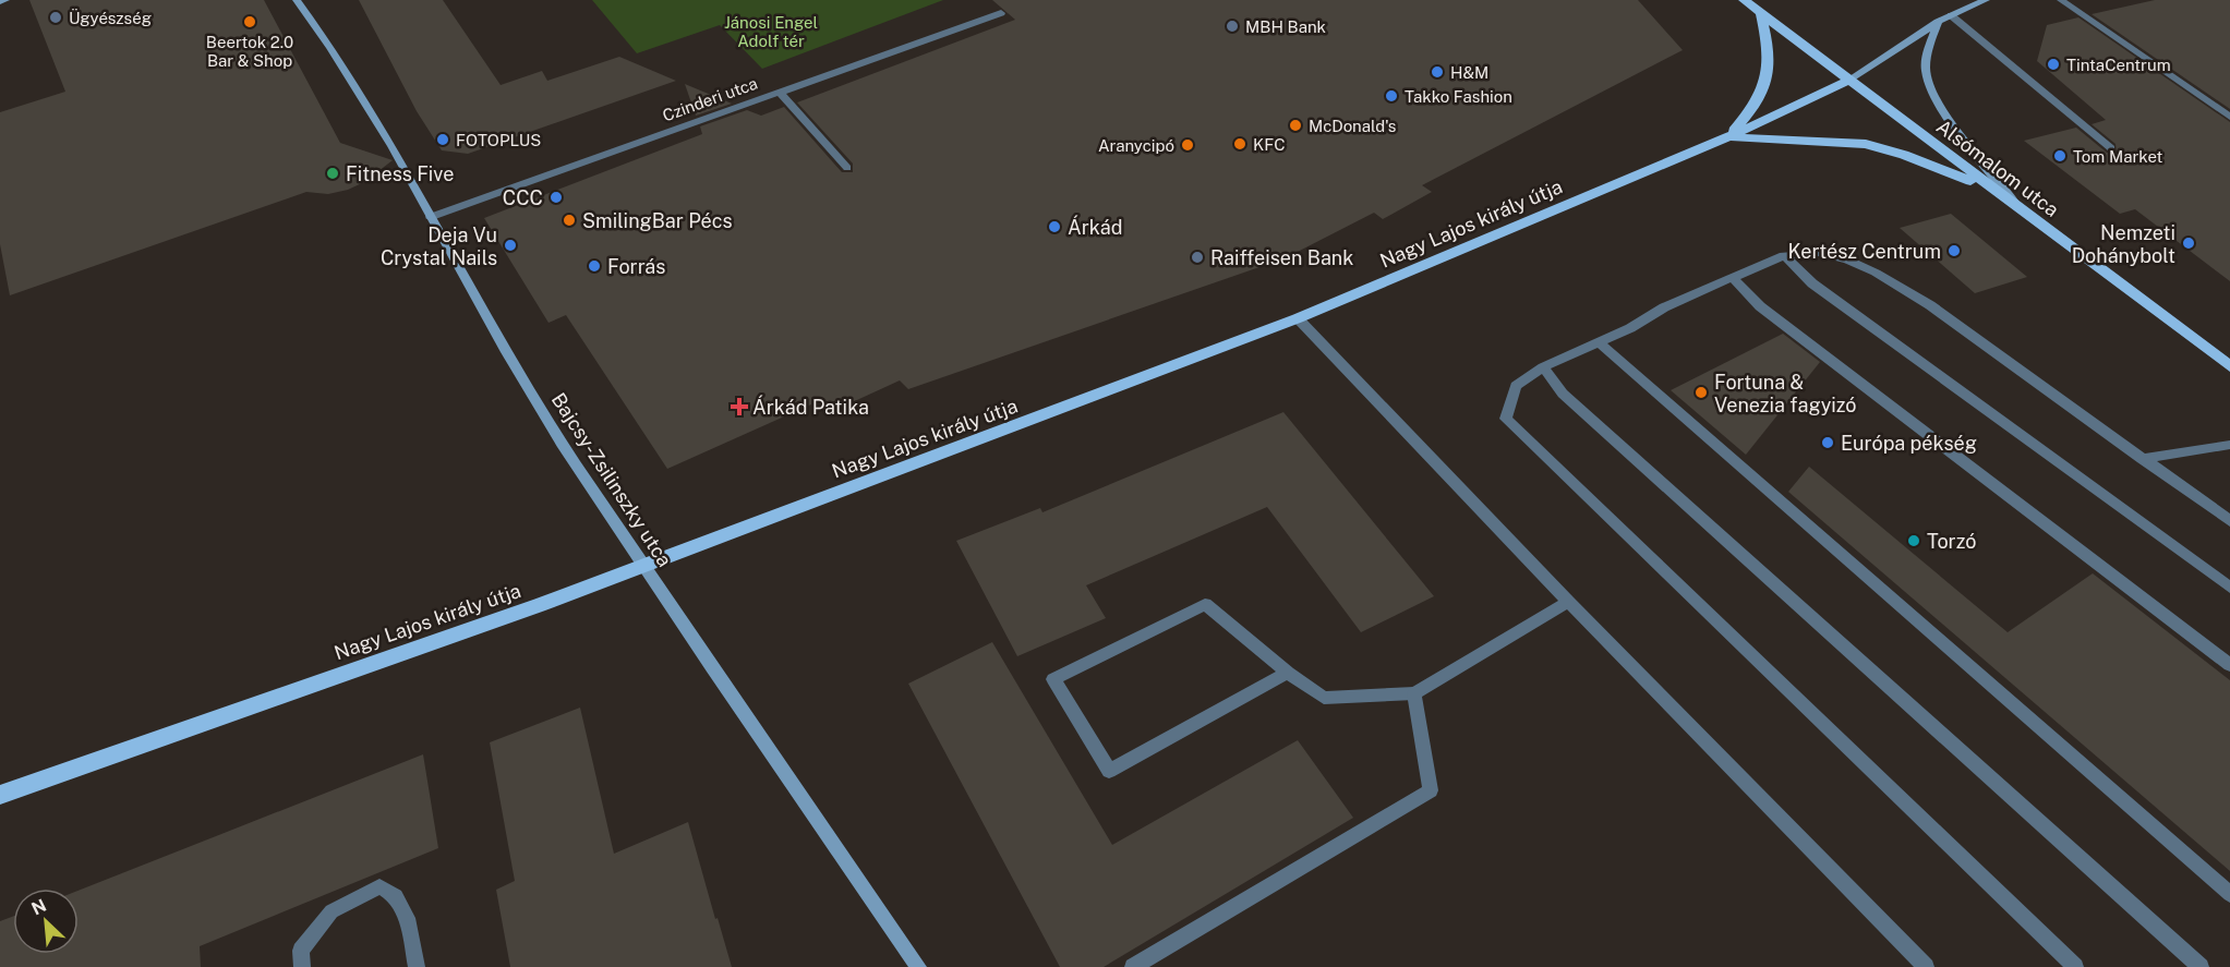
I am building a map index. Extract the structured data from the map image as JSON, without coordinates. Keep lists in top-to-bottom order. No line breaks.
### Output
{"streets":{"main road":["Alsómalom utca","Nagy Lajos király útja"],"street":["Czinderi utca","Bajcsy-Zsilinszky utca"]},"crossings":[["Czinderi utca","Bajcsy-Zsilinszky utca"],["Alsómalom utca","Nagy Lajos király útja"],["Nagy Lajos király útja","Bajcsy-Zsilinszky utca"]],"parks":["Jánosi Engel Adolf tér"],"places":{"other":["Ügyészség","Beertok 2.0 Bar & Shop","MBH Bank","TintaCentrum","H&M","Takko Fashion","McDonald's","FOTOPLUS","KFC","Aranycipó","Tom Market","Fitness Five","CCC","SmilingBar Pécs","Árkád","Nemzeti Dohánybolt","Deja Vu Crystal Nails","Kertész Centrum","Raiffeisen Bank","Forrás","Fortuna & Venezia fagyizó","Európa pékség","Torzó"],"health":["Árkád Patika"]},"north":"top left"}
